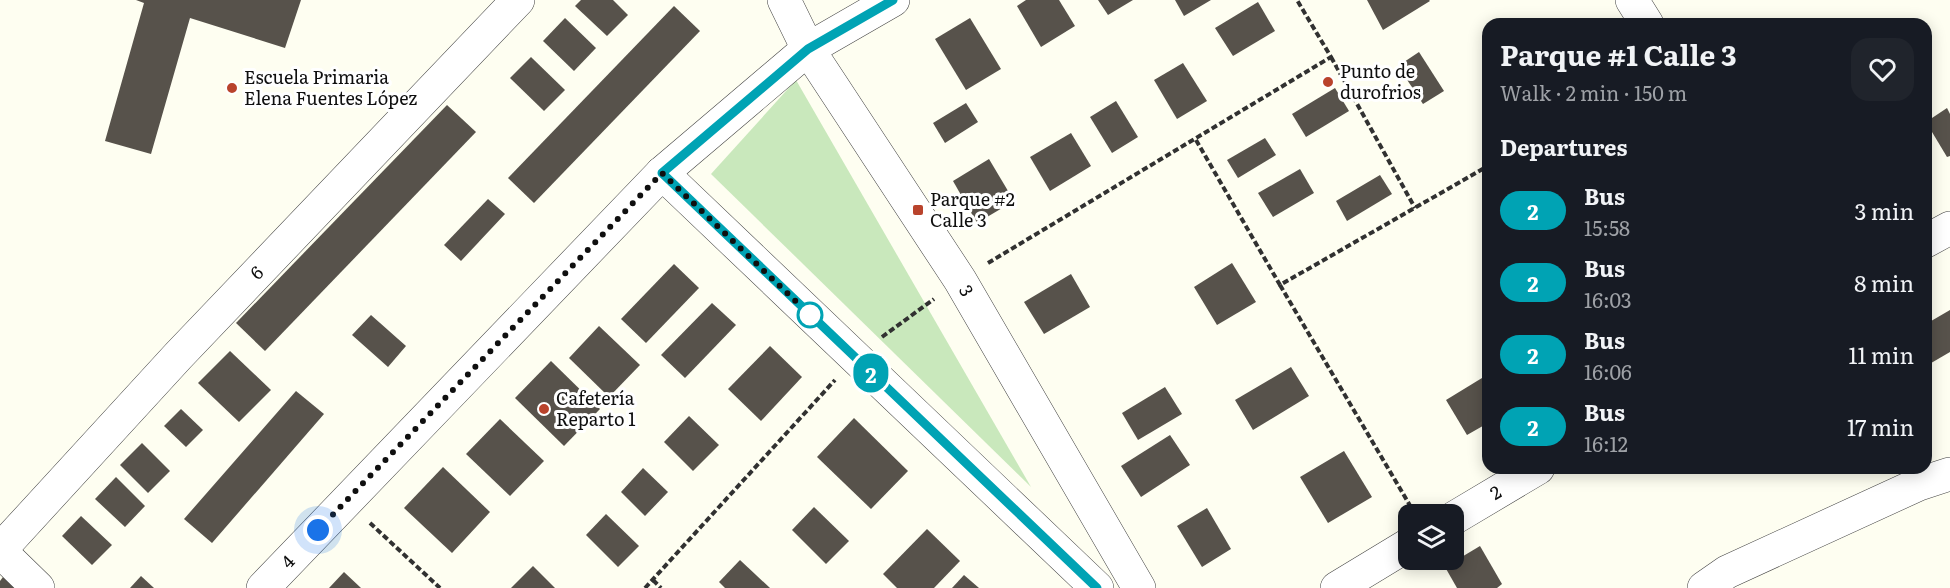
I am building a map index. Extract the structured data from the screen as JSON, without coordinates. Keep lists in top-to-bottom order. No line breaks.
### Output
{"streets":{"street":["6","3","2","4"]},"crossings":[["3","4"]],"places":{"other":["Punto de durofrios","Escuela Primaria Elena Fuentes López","Cafetería Reparto 1"],"transit":["Parque #2 Calle 3"]},"lines":["bus line 2"],"page":{"on_map":"2","heading":[["Parque #1 Calle 3","Walk · 2 min · 150 m"],"Departures"],"list":[{"mark":"2","name":"Bus","note":"15:58","value":"3 min"},{"mark":"2","name":"Bus","note":"16:03","value":"8 min"},{"mark":"2","name":"Bus","note":"16:06","value":"11 min"},{"mark":"2","name":"Bus","note":"16:12","value":"17 min"}]}}
